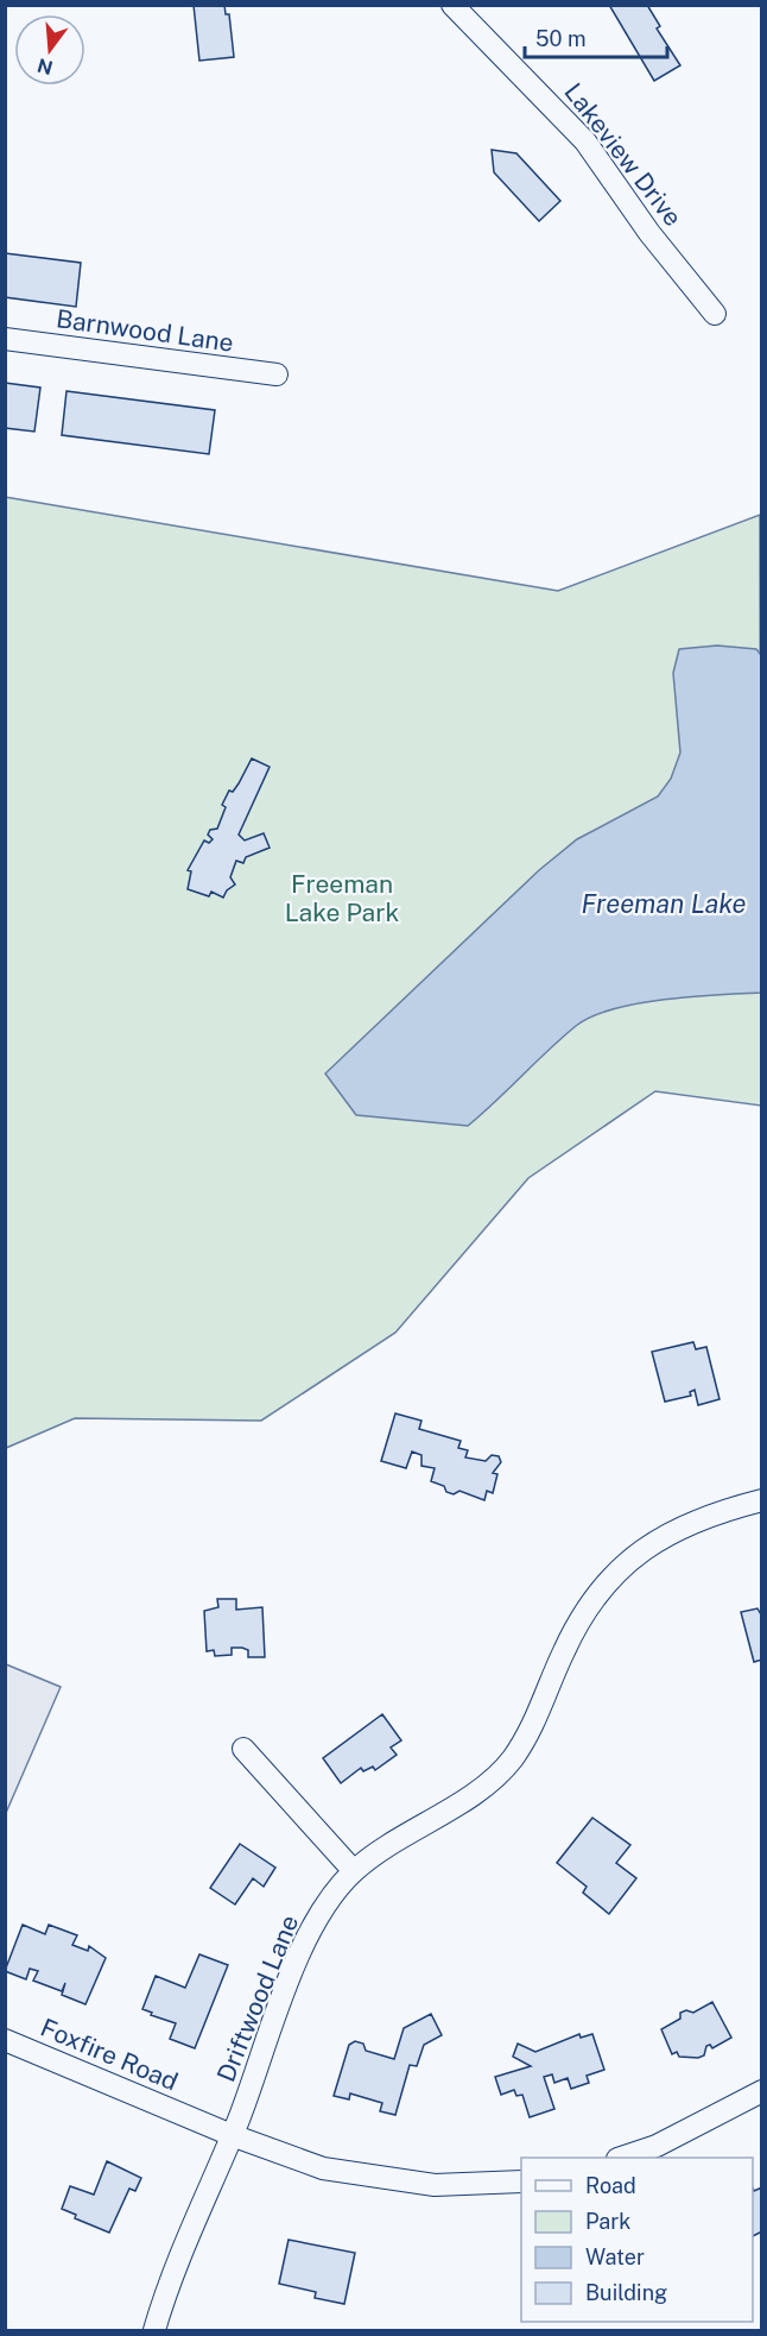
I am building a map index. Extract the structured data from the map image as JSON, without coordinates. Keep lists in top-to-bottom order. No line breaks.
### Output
{"streets":{"street":["Lakeview Drive","Barnwood Lane","Driftwood Lane","Foxfire Road"]},"crossings":[["Driftwood Lane","Foxfire Road"]],"water":["Freeman Lake"],"parks":["Freeman Lake Park"],"legend":["Road","Park","Water","Building"],"scale_bar":"50 m","north":"bottom"}
